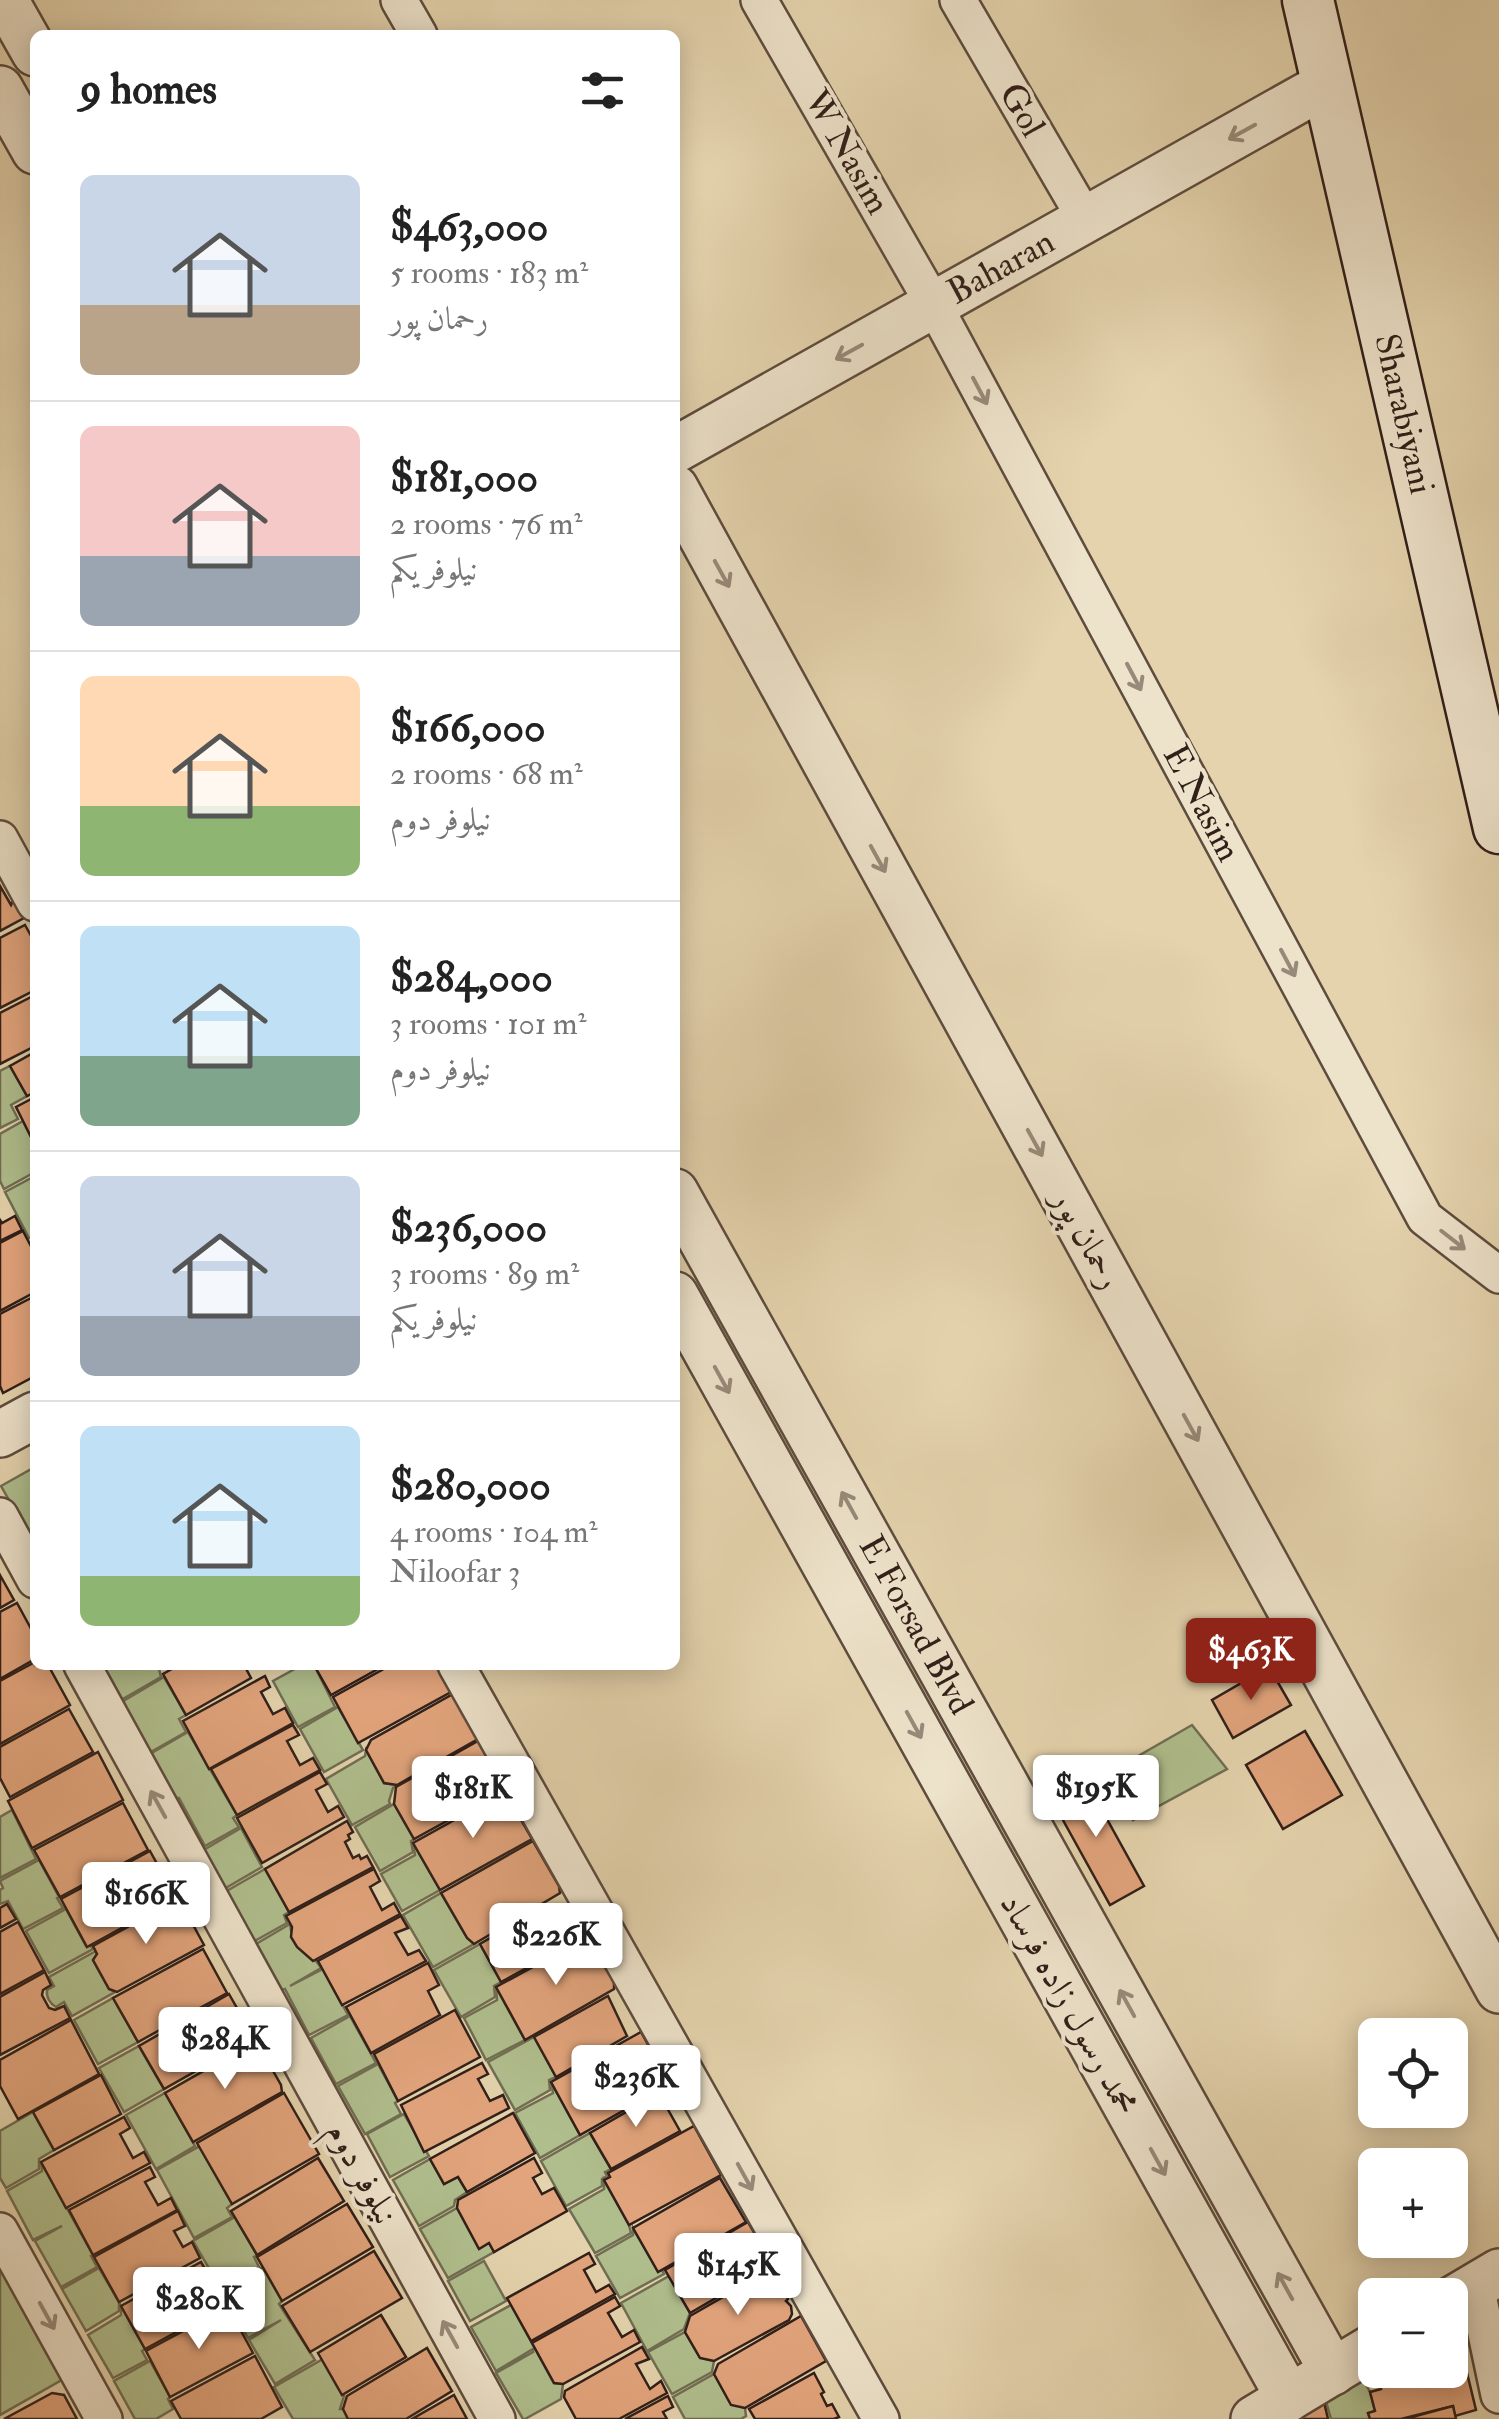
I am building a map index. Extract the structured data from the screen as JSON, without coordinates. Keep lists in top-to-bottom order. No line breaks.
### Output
{"streets":{"main road":["Sharabiyani"],"street":["Gol","W Nasim","Baharan","E Nasim","رحمان پور","E Forsad Blvd","محمد رسول زاده فرساد","نیلوفر دوم"]},"crossings":[["Gol","Baharan"],["W Nasim","Baharan"],["W Nasim","E Nasim"],["Baharan","Sharabiyani"],["Baharan","E Nasim"]],"one_way":["Baharan","E Nasim","رحمان پور","E Forsad Blvd","نیلوفر دوم"],"page":{"heading":"9 homes","list":[{"name":"$463,000","note":"5 rooms · 183 m² · رحمان پور"},{"name":"$181,000","note":"2 rooms · 76 m² · نیلوفر یکم"},{"name":"$166,000","note":"2 rooms · 68 m² · نیلوفر دوم"},{"name":"$284,000","note":"3 rooms · 101 m² · نیلوفر دوم"},{"name":"$236,000","note":"3 rooms · 89 m² · نیلوفر یکم"},{"name":"$280,000","note":"4 rooms · 104 m² · Niloofar 3"}],"price":["$463K","$195K","$181K","$166K","$226K","$284K","$236K","$145K","$280K"],"map_buttons":["+","−"]}}
